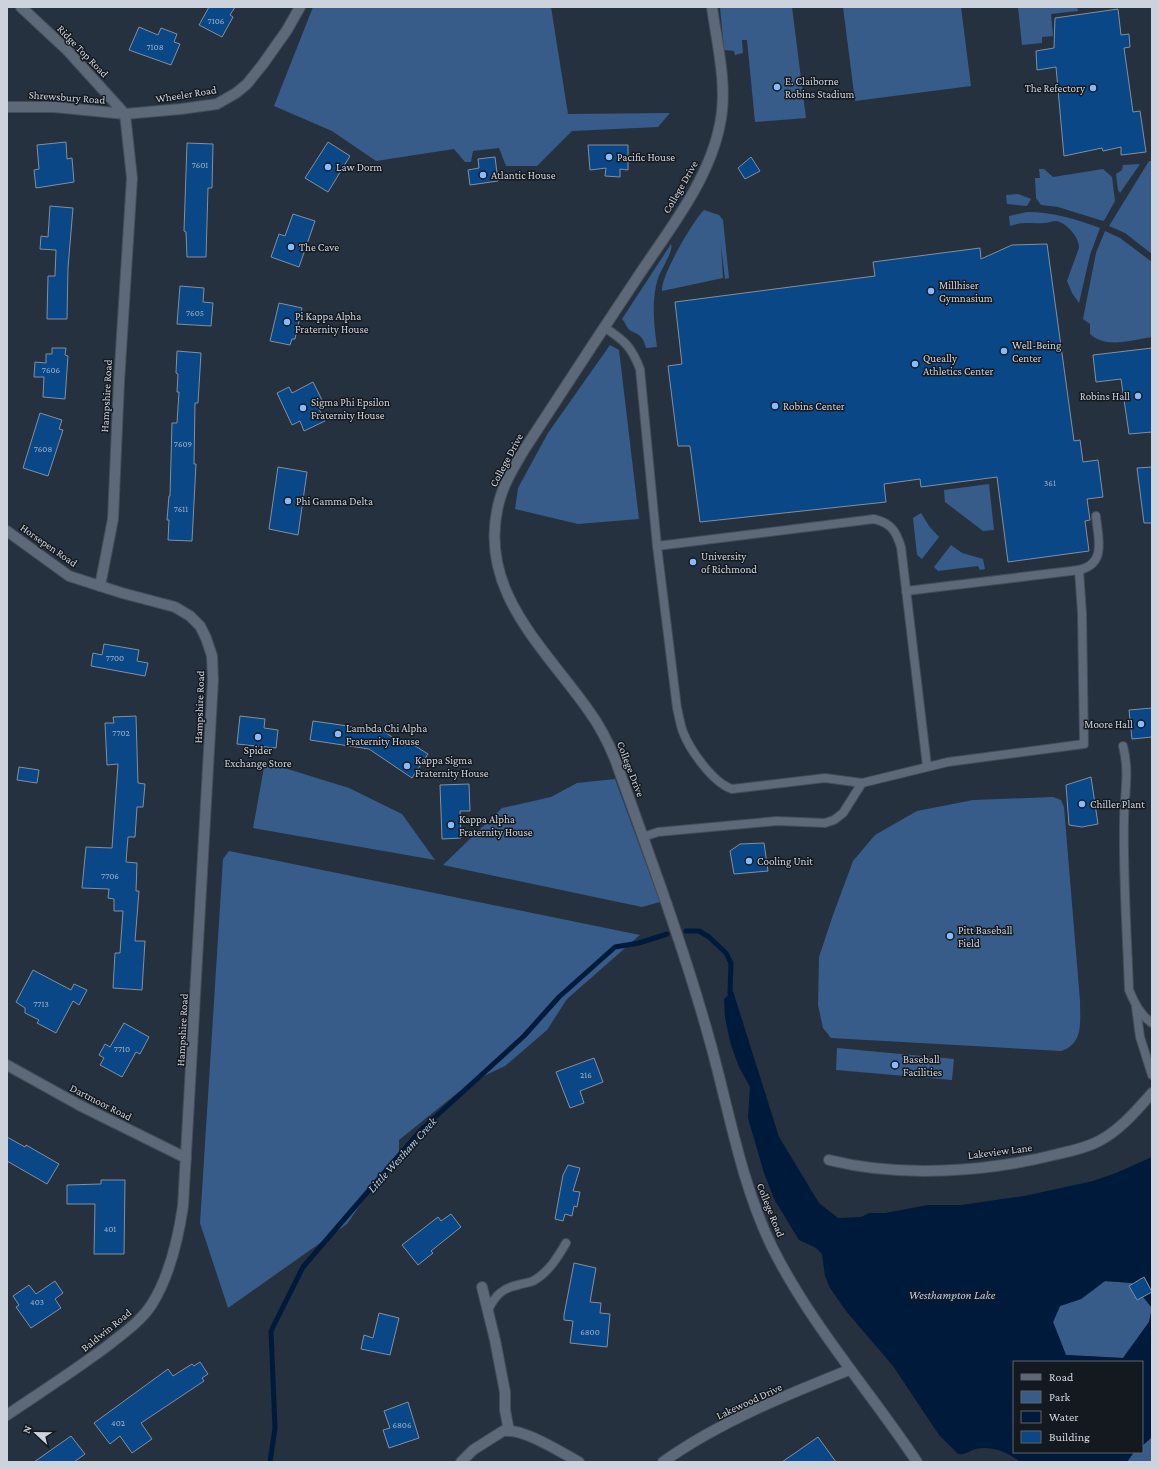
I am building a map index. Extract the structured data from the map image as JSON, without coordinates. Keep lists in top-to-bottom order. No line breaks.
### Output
{"streets":{"street":["Ridge Top Road","Wheeler Road","Shrewsbury Road","College Drive","Hampshire Road","Horsepen Road","Dartmoor Road","Lakeview Lane","College Road","Baldwin Road","Lakewood Drive"]},"crossings":[["Ridge Top Road","Wheeler Road"],["Ridge Top Road","Shrewsbury Road"],["Ridge Top Road","Hampshire Road"],["Wheeler Road","Shrewsbury Road"],["Wheeler Road","Hampshire Road"],["Shrewsbury Road","Hampshire Road"],["College Drive","College Road"],["Hampshire Road","Horsepen Road"],["Hampshire Road","Dartmoor Road"],["Hampshire Road","Baldwin Road"],["Dartmoor Road","Baldwin Road"],["College Road","Lakewood Drive"]],"water":["Little Westham Creek","Westhampton Lake"],"places":["E. Claiborne Robins Stadium","The Refectory","Pacific House","Law Dorm","Atlantic House","The Cave","Millhiser Gymnasium","Pi Kappa Alpha Fraternity House","Well-Being Center","Queally Athletics Center","Robins Hall","Robins Center","Sigma Phi Epsilon Fraternity House","Phi Gamma Delta","University of Richmond","Moore Hall","Lambda Chi Alpha Fraternity House","Spider Exchange Store","Kappa Sigma Fraternity House","Chiller Plant","Kappa Alpha Fraternity House","Cooling Unit","Pitt Baseball Field","Baseball Facilities"],"house_numbers":["7106","7108","7601","7605","7606","7609","7608","361","7611","7700","7702","7706","7713","7710","216","401","403","6800","402","6806"],"legend":["Road","Park","Water","Building"],"north":"left"}
